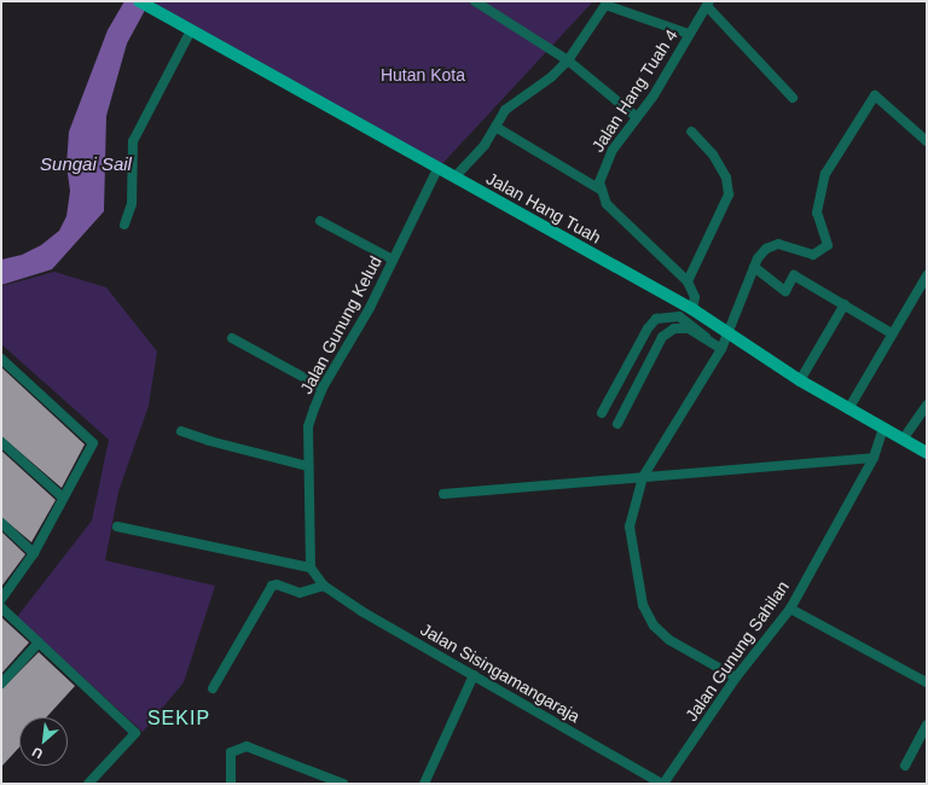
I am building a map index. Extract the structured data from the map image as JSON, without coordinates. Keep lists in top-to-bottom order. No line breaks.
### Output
{"streets":{"main road":["Jalan Hang Tuah"],"street":["Jalan Hang Tuah 4","Jalan Gunung Kelud","Jalan Gunung Sahilan","Jalan Sisingamangaraja"]},"crossings":[["Jalan Hang Tuah","Jalan Gunung Kelud"],["Jalan Hang Tuah","Jalan Gunung Sahilan"],["Jalan Gunung Sahilan","Jalan Sisingamangaraja"]],"districts":["SEKIP"],"water":["Sungai Sail"],"parks":["Hutan Kota"],"north":"bottom left"}
